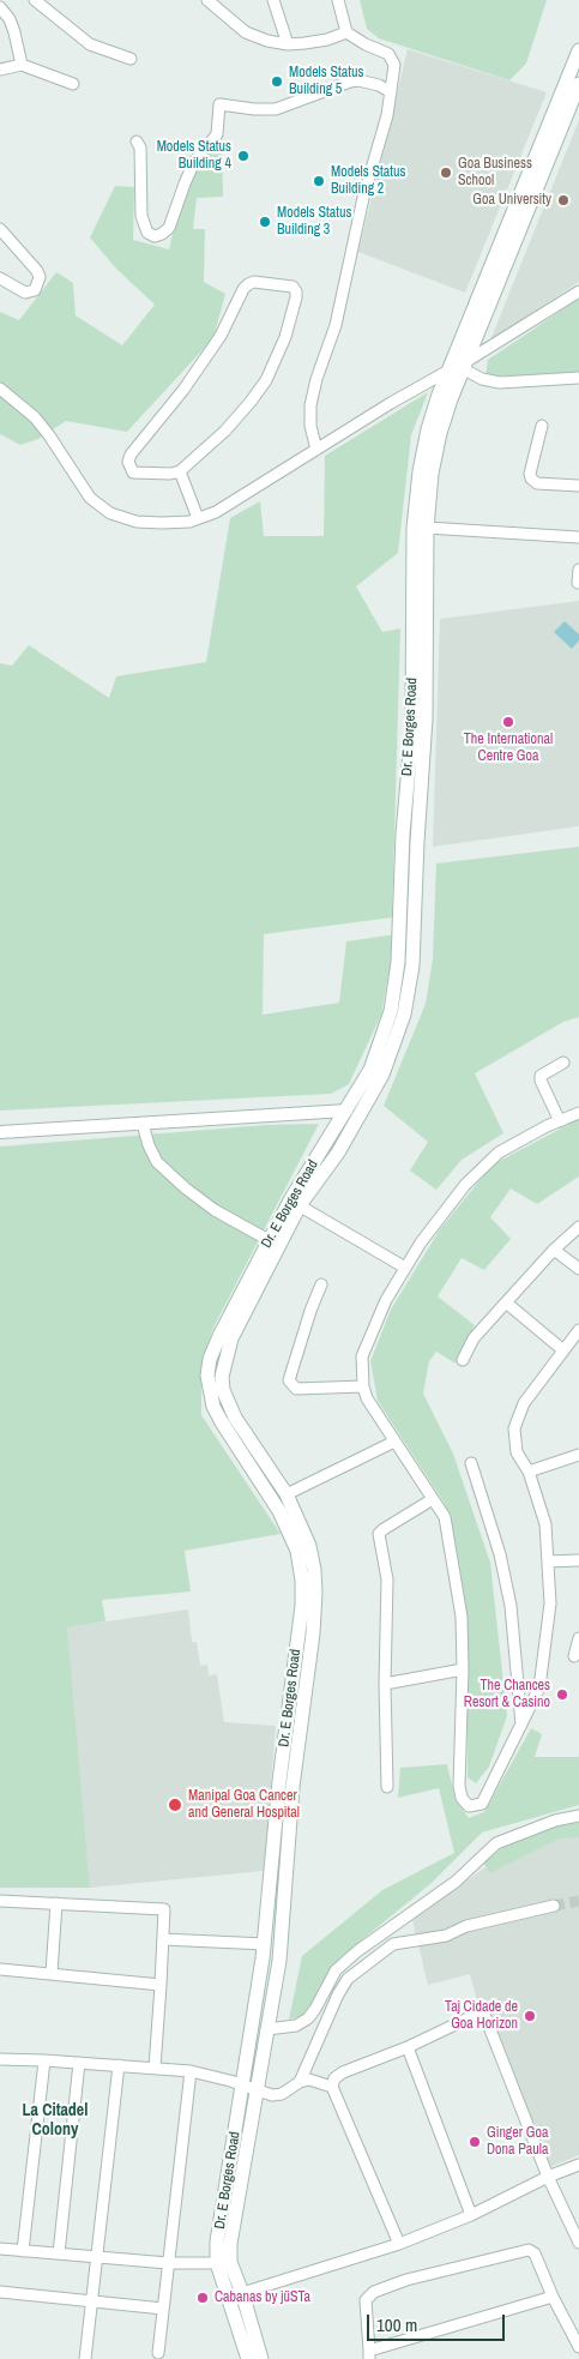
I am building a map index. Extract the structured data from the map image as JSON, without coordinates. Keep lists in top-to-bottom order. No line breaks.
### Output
{"streets":{"main road":["Dr. E Borges Road"]},"districts":["La Citadel Colony"],"places":["Models Status Building 5","Models Status Building 4","Goa Business School","Models Status Building 2","Goa University","Models Status Building 3","The International Centre Goa","The Chances Resort & Casino","Manipal Goa Cancer and General Hospital","Taj Cidade de Goa Horizon","Ginger Goa Dona Paula","Cabanas by jüSTa"],"scale_bar":"100 m"}
